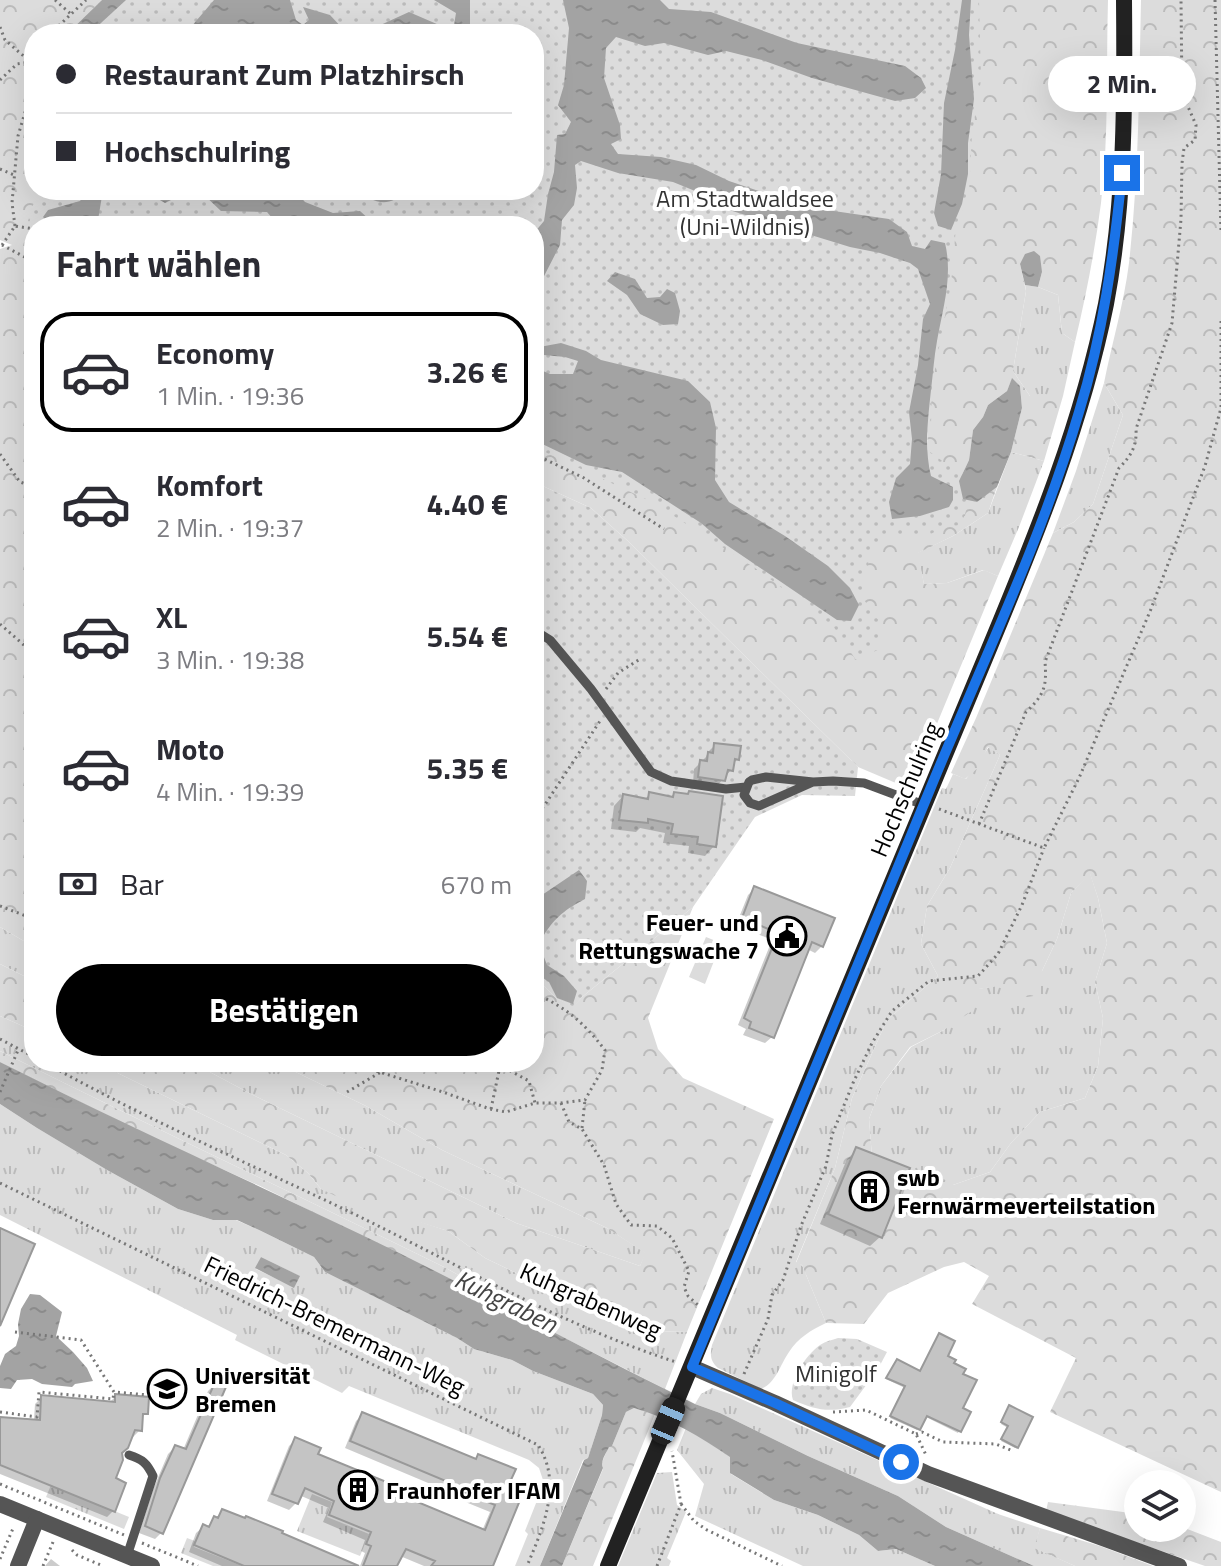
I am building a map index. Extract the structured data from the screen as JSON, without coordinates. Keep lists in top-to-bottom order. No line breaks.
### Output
{"streets":{"street":["Hochschulring"],"path":["Kuhgrabenweg","Friedrich-Bremermann-Weg"]},"crossings":[["Hochschulring","Kuhgrabenweg"]],"water":["Kuhgraben"],"parks":["Am Stadtwaldsee (Uni-Wildnis)","Minigolf"],"places":{"public building":["Feuer- und Rettungswache 7"],"building":["swb Fernwärmeverteilstation","Fraunhofer IFAM"],"school or university":["Universität Bremen"]},"page":{"banner":["Restaurant Zum Platzhirsch","Hochschulring"],"bubble":"2 Min.","heading":"Fahrt wählen","list":[{"name":"Economy","note":"1 Min. · 19:36","value":"3.26 €"},{"name":"Komfort","note":"2 Min. · 19:37","value":"4.40 €"},{"name":"XL","note":"3 Min. · 19:38","value":"5.54 €"},{"name":"Moto","note":"4 Min. · 19:39","value":"5.35 €"}],"pay":["Bar","670 m"],"buttons":"Bestätigen"}}
